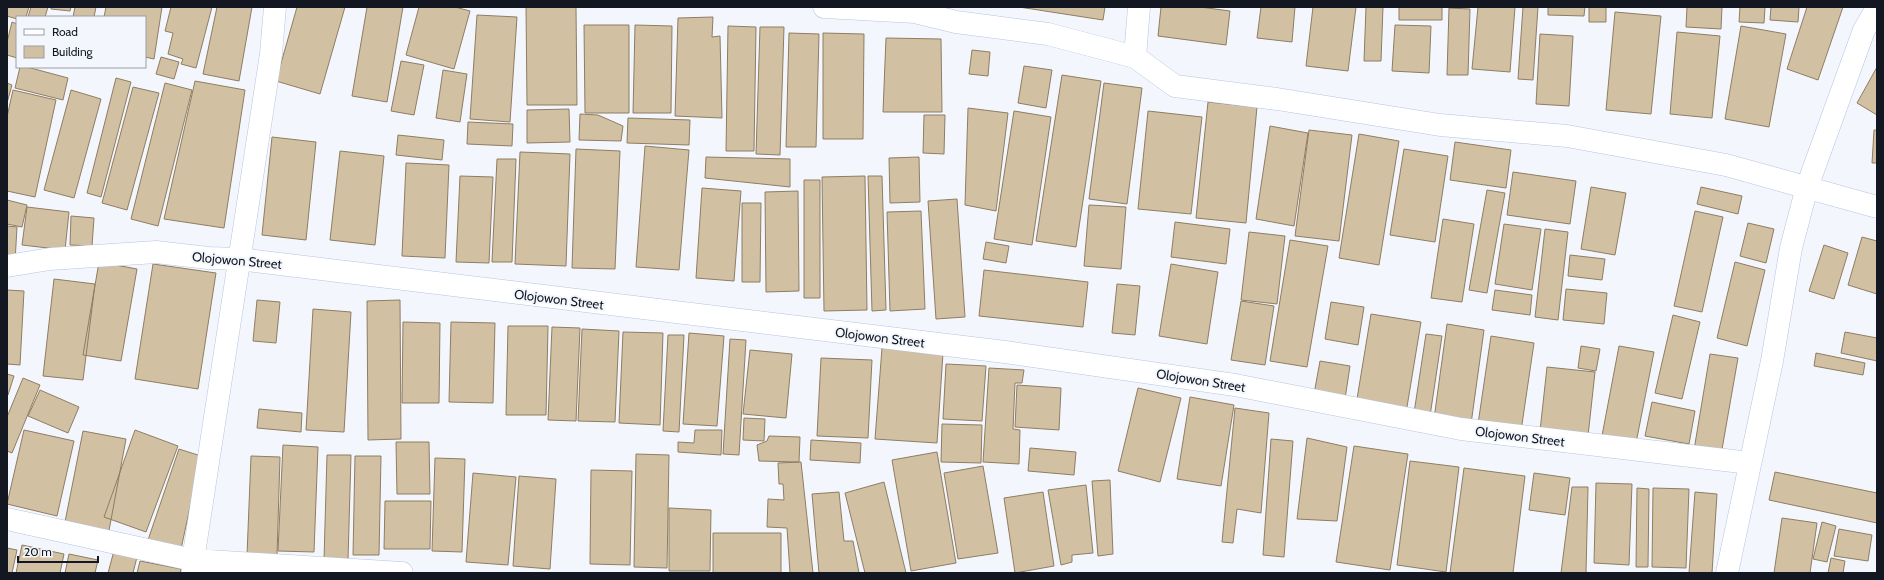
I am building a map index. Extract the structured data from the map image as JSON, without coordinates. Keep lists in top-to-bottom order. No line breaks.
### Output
{"streets":{"street":["Olojowon Street"]},"legend":["Road","Building"],"scale_bar":"20 m"}
